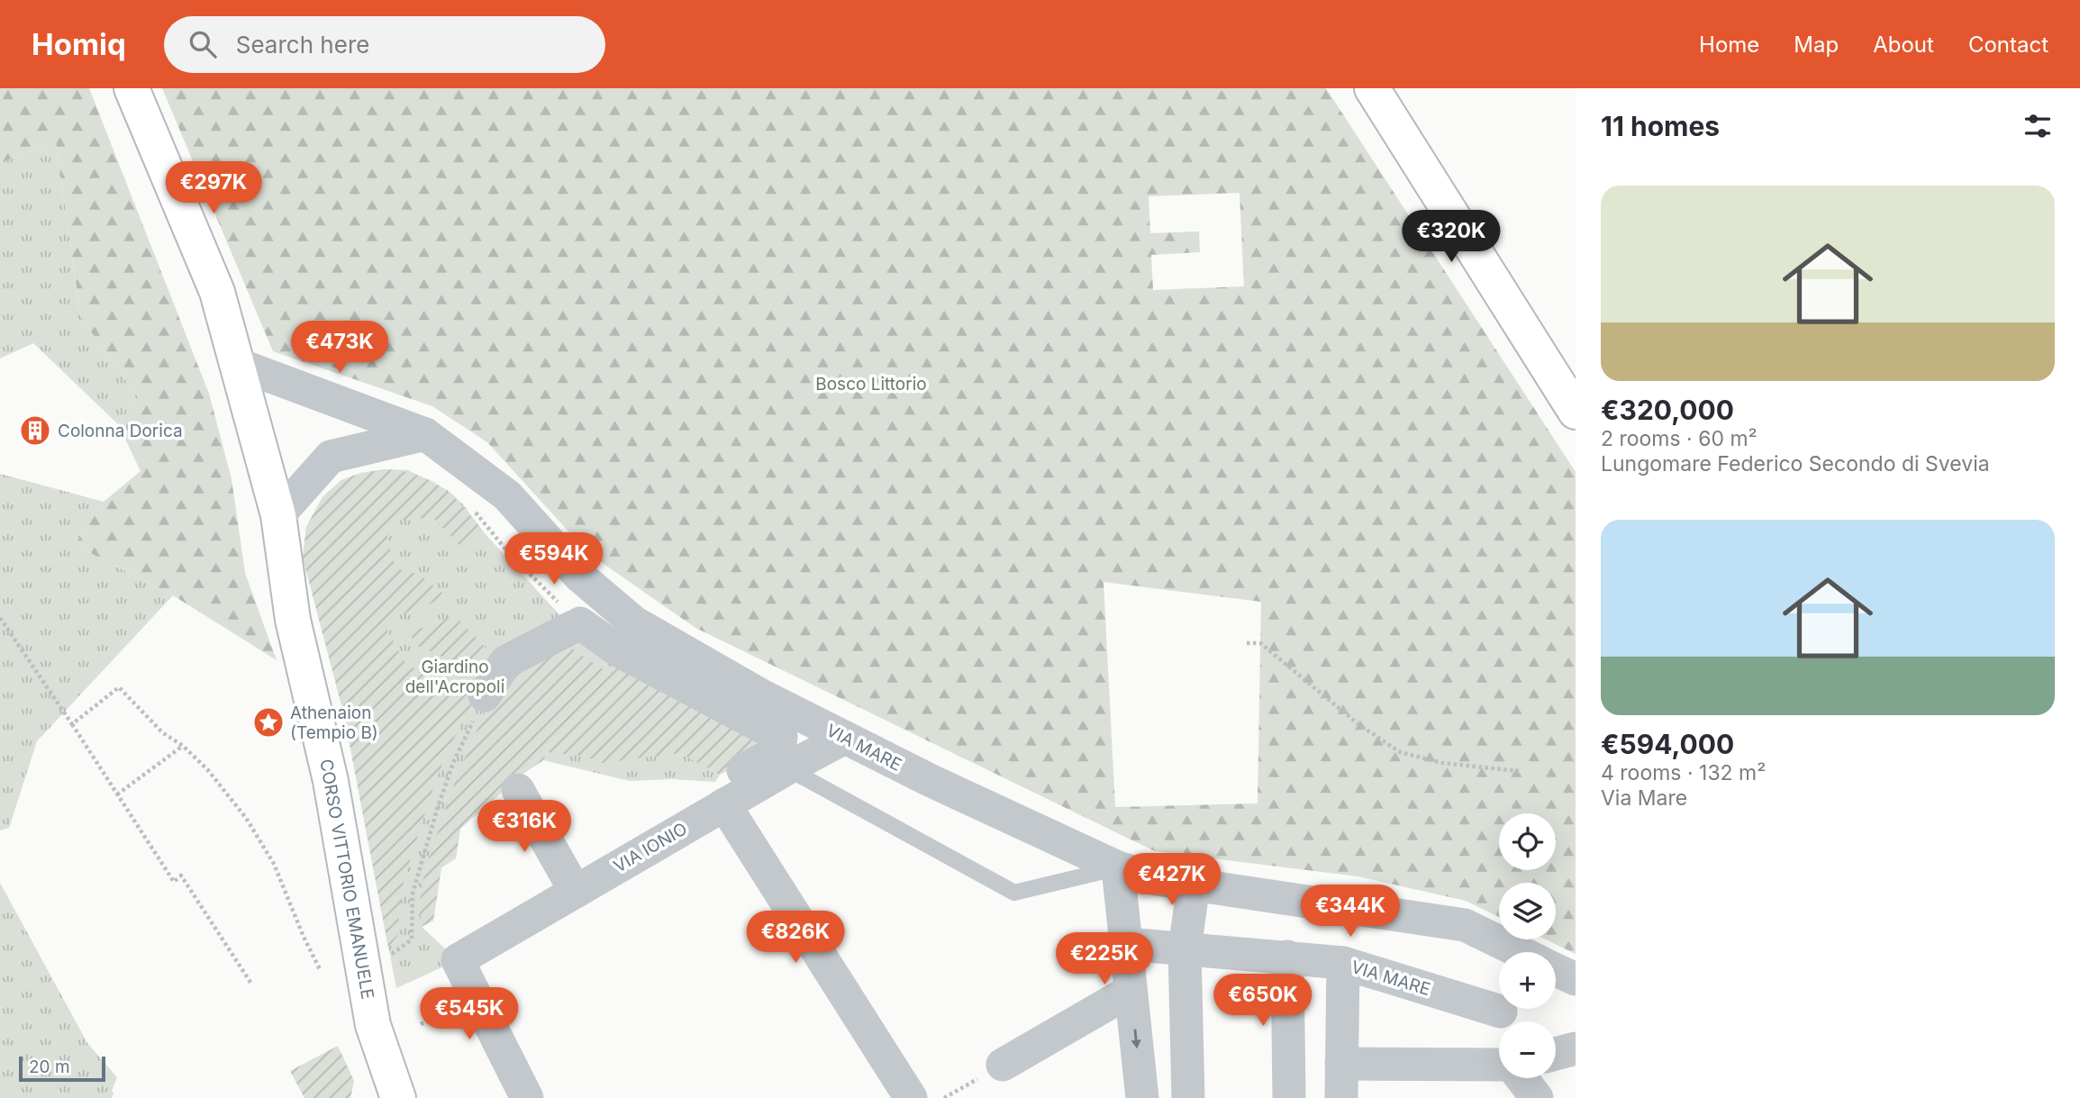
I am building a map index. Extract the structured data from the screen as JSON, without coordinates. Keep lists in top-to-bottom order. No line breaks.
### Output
{"streets":{"street":["VIA MARE","VIA IONIO","CORSO VITTORIO EMANUELE"]},"crossings":[["VIA MARE","VIA IONIO"],["VIA MARE","CORSO VITTORIO EMANUELE"]],"parks":["Bosco Littorio","Giardino dell'Acropoli"],"places":{"building":["Colonna Dorica"],"place":["Athenaion (Tempio B)"]},"scale_bar":"20 m","page":{"header":"Homiq","search":"Search here","nav":["Home","Map","About","Contact"],"heading":"11 homes","price":["€297K","€320K","€473K","€594K","€316K","€427K","€344K","€826K","€225K","€650K","€545K"],"list":[{"name":"€320,000","note":"2 rooms · 60 m² · Lungomare Federico Secondo di Svevia"},{"name":"€594,000","note":"4 rooms · 132 m² · Via Mare"}],"map_buttons":["+","−"],"scale":"20 m"}}
